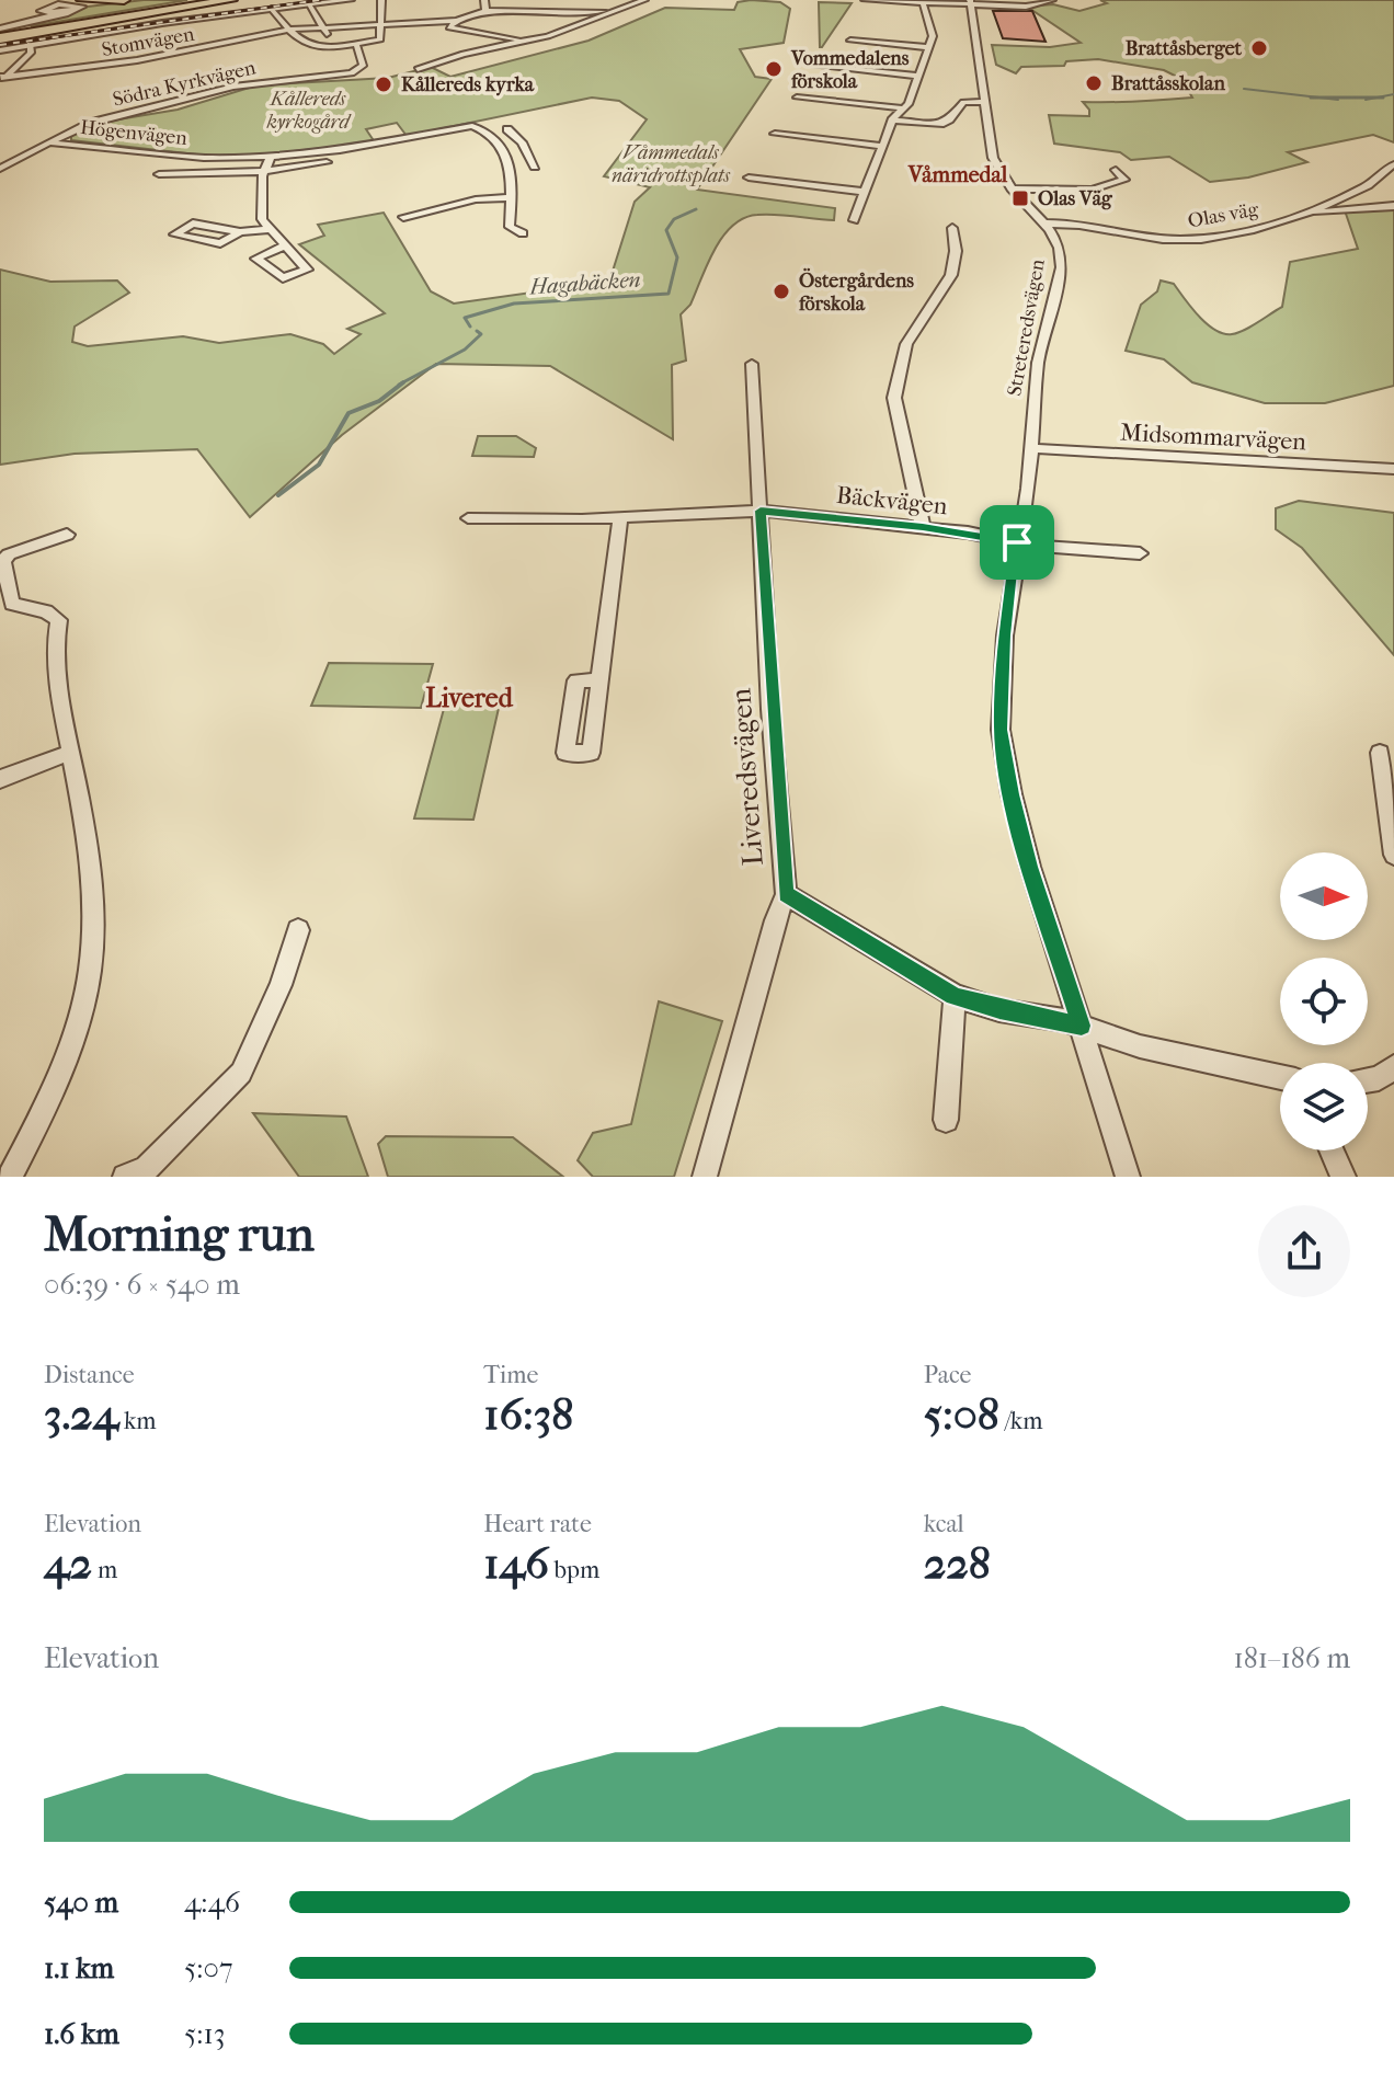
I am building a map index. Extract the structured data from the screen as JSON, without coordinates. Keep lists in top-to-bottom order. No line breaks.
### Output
{"streets":{"street":["Stomvägen","Södra Kyrkvägen","Högenvägen","Olas väg","Streteredsvägen","Midsommarvägen","Bäckvägen","Liveredsvägen"]},"crossings":[["Södra Kyrkvägen","Högenvägen"],["Olas väg","Streteredsvägen"],["Streteredsvägen","Midsommarvägen"],["Streteredsvägen","Bäckvägen"],["Streteredsvägen","Liveredsvägen"],["Bäckvägen","Liveredsvägen"]],"districts":["Våmmedal","Livered"],"water":["Hagabäcken"],"parks":["Kållereds kyrkogård","Våmmedals näridrottsplats"],"places":{"other":["Brattåsberget","Vommedalens förskola","Brattåsskolan","Kållereds kyrka","Östergårdens förskola"],"transit":["Olas Väg"]},"north":"right","page":{"heading":["Morning run","06:39 · 6 × 540 m"],"stats":[["Distance","3.24 km"],["Time","16:38"],["Pace","5:08 /km"],["Elevation","42 m"],["Heart rate","146 bpm"],["kcal","228"]],"chart":["Elevation","181–186 m"],"list":[{"name":"540 m","note":"4:46"},{"name":"1.1 km","note":"5:07"},{"name":"1.6 km","note":"5:13"}]}}
